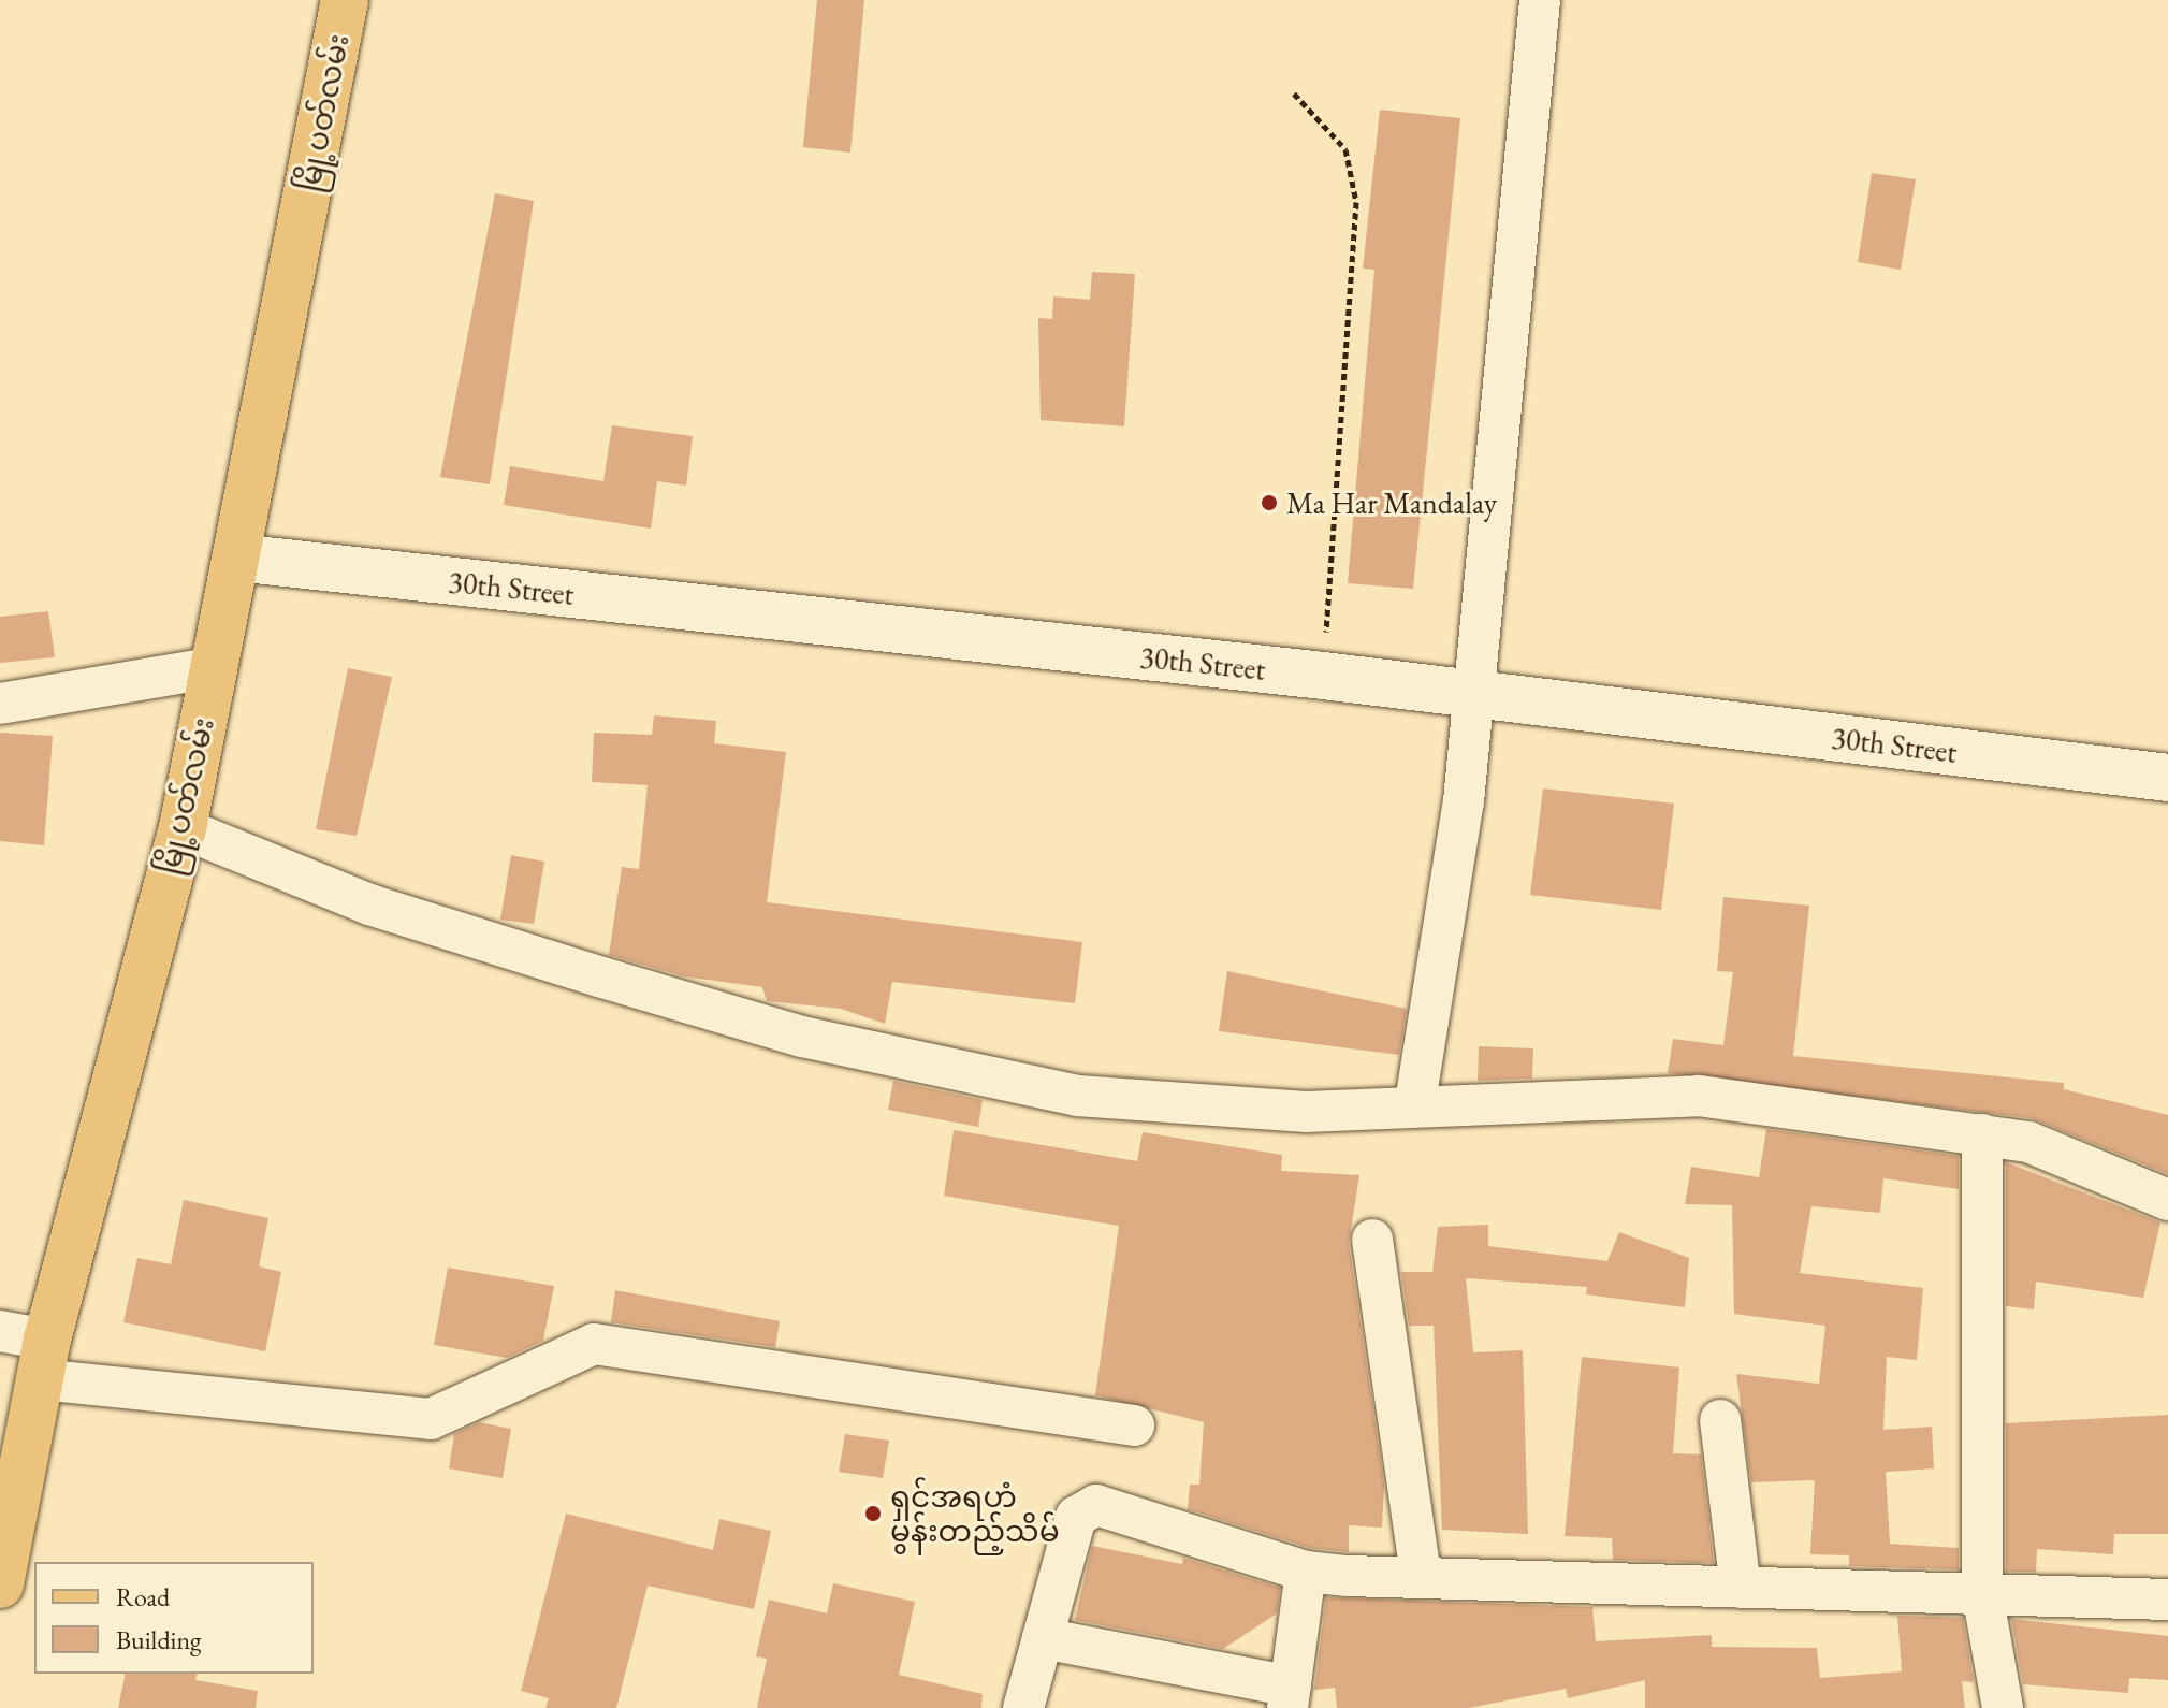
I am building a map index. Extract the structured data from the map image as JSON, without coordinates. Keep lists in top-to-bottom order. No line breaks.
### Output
{"streets":{"main road":["မြို့ပတ်လမ်း","30th Street"]},"crossings":[["မြို့ပတ်လမ်း","30th Street"]],"places":["Ma Har Mandalay","ရှင်အရဟံ မွန်းတည့်သိမ်"],"legend":["Road","Building"]}
